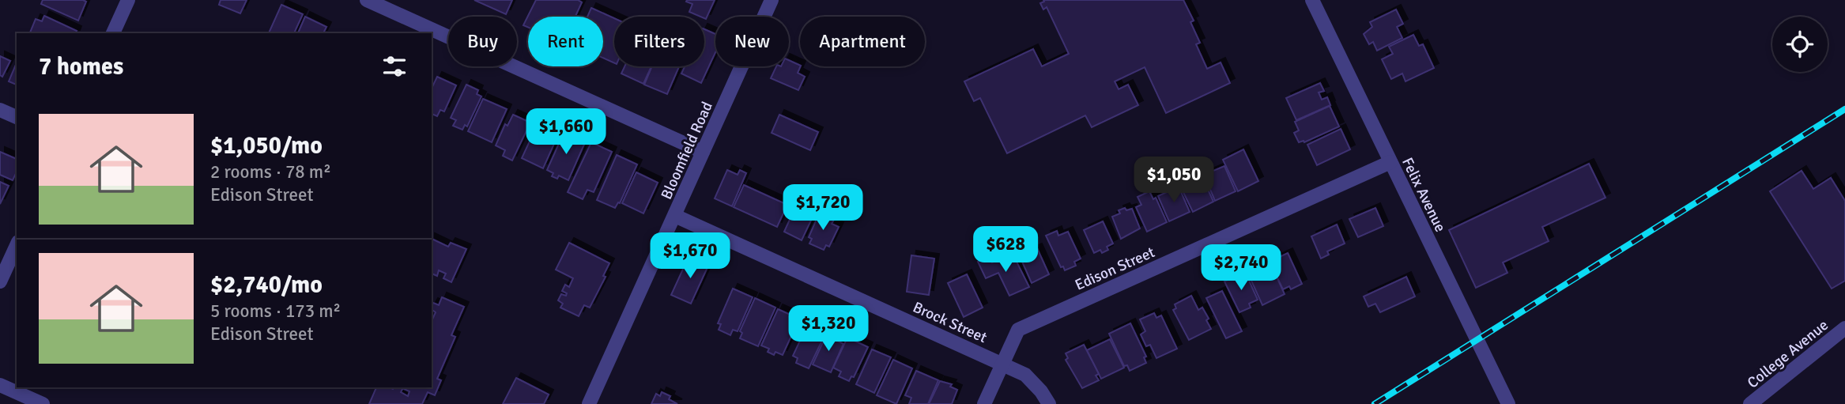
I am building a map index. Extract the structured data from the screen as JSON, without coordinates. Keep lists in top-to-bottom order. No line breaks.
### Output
{"streets":{"street":["Bloomfield Road","Felix Avenue","Edison Street","Brock Street","College Avenue"]},"crossings":[["Bloomfield Road","Brock Street"],["Felix Avenue","Edison Street"],["Edison Street","Brock Street"]],"page":{"chip":["Buy","Rent","Filters","New","Apartment"],"heading":"7 homes","list":[{"name":"$1,050/mo","note":"2 rooms · 78 m² · Edison Street"},{"name":"$2,740/mo","note":"5 rooms · 173 m² · Edison Street"}],"price":["$1,660","$1,050","$1,720","$628","$1,670","$2,740","$1,320"]}}
